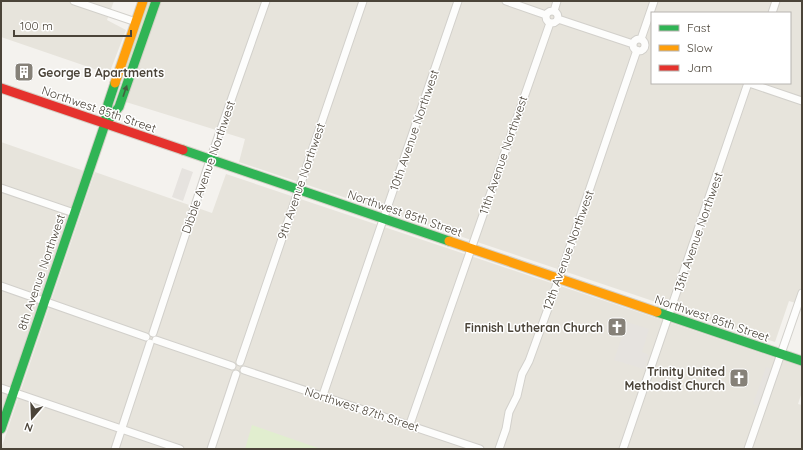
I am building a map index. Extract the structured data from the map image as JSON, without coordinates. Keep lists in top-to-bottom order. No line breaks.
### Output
{"streets":{"main road":["Northwest 85th Street","8th Avenue Northwest"],"street":["10th Avenue Northwest","11th Avenue Northwest","Dibble Avenue Northwest","9th Avenue Northwest","13th Avenue Northwest","12th Avenue Northwest","Northwest 87th Street"]},"crossings":[["Northwest 85th Street","10th Avenue Northwest"],["Northwest 85th Street","11th Avenue Northwest"],["Northwest 85th Street","Dibble Avenue Northwest"],["Northwest 85th Street","9th Avenue Northwest"],["Northwest 85th Street","13th Avenue Northwest"],["Northwest 85th Street","12th Avenue Northwest"],["Northwest 85th Street","8th Avenue Northwest"],["10th Avenue Northwest","Northwest 87th Street"],["11th Avenue Northwest","Northwest 87th Street"],["9th Avenue Northwest","Northwest 87th Street"]],"places":{"building":["George B Apartments"],"church":["Finnish Lutheran Church","Trinity United Methodist Church"]},"legend":["Fast","Slow","Jam"],"scale_bar":"100 m","north":"bottom"}
